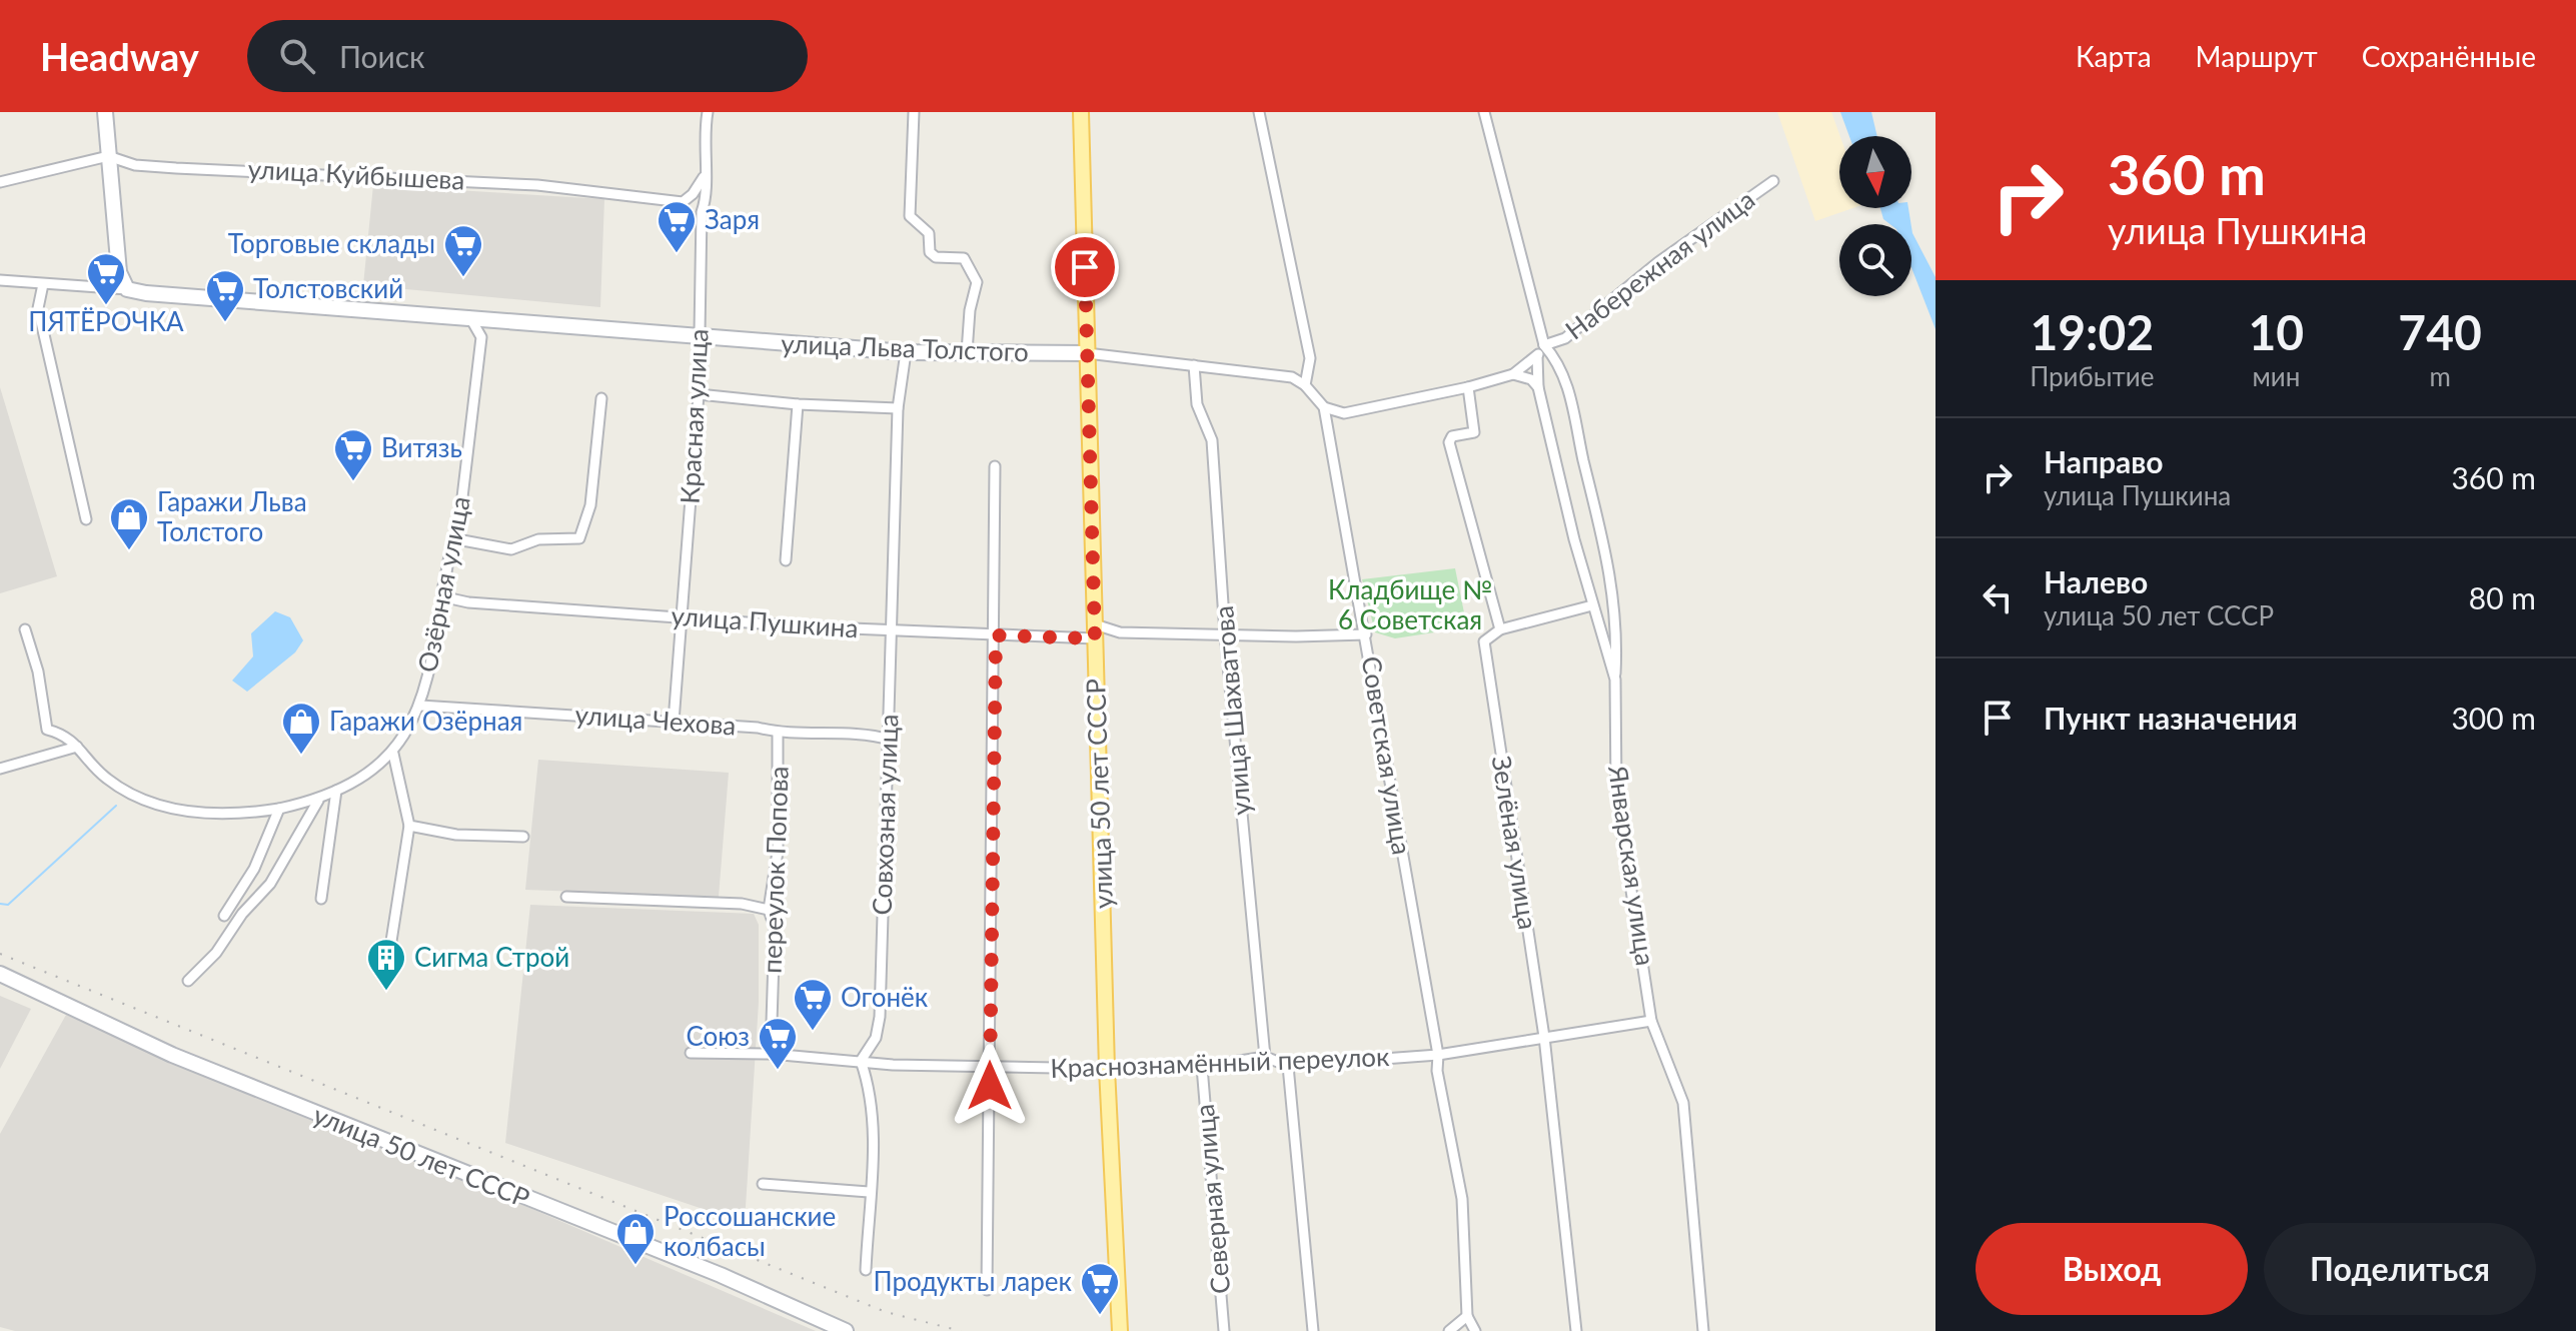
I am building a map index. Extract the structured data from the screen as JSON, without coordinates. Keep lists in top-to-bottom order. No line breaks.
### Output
{"streets":{"main road":["улица 50 лет СССР"],"street":["улица Куйбышева","Набережная улица","улица Льва Толстого","Красная улица","Озёрная улица","улица Пушкина","улица Шахватова","улица Чехова","Советская улица","Совхозная улица","Зелёная улица","Январская улица","переулок Попова","Краснознамённый переулок","Северная улица"]},"crossings":[["улица Куйбышева","Красная улица"],["улица Льва Толстого","Красная улица"],["улица Льва Толстого","улица Шахватова"],["улица Льва Толстого","улица 50 лет СССР"],["улица Льва Толстого","Совхозная улица"],["Красная улица","улица Пушкина"],["Красная улица","улица Чехова"],["Озёрная улица","улица Пушкина"],["Озёрная улица","улица Чехова"],["улица Пушкина","улица Шахватова"],["улица Пушкина","Советская улица"],["улица Пушкина","улица 50 лет СССР"],["улица Пушкина","Совхозная улица"],["улица Шахватова","Краснознамённый переулок"],["улица Чехова","Совхозная улица"],["улица Чехова","переулок Попова"],["Советская улица","Краснознамённый переулок"],["улица 50 лет СССР","Краснознамённый переулок"],["Совхозная улица","Краснознамённый переулок"],["Зелёная улица","Краснознамённый переулок"],["Январская улица","Краснознамённый переулок"],["переулок Попова","Краснознамённый переулок"],["Краснознамённый переулок","Северная улица"]],"parks":["Кладбище № 6 Советская"],"places":{"supermarket":["Заря","Торговые склады","ПЯТЁРОЧКА","Толстовский","Витязь","Огонёк","Союз","Продукты ларек"],"shop":["Гаражи Льва Толстого","Гаражи Озёрная","Россошанские колбасы"],"building":["Сигма Строй"]},"north":"bottom","page":{"header":"Headway","search":"Поиск","nav":["Карта","Маршрут","Сохранённые"],"turn":["360 m","улица Пушкина"],"eta":["19:02","Прибытие","10","мин","740","m"],"list":[{"name":"Направо","note":"улица Пушкина","value":"360 m"},{"name":"Налево","note":"улица 50 лет СССР","value":"80 m"},{"name":"Пункт назначения","value":"300 m"}],"buttons":["Выход","Поделиться"]}}
